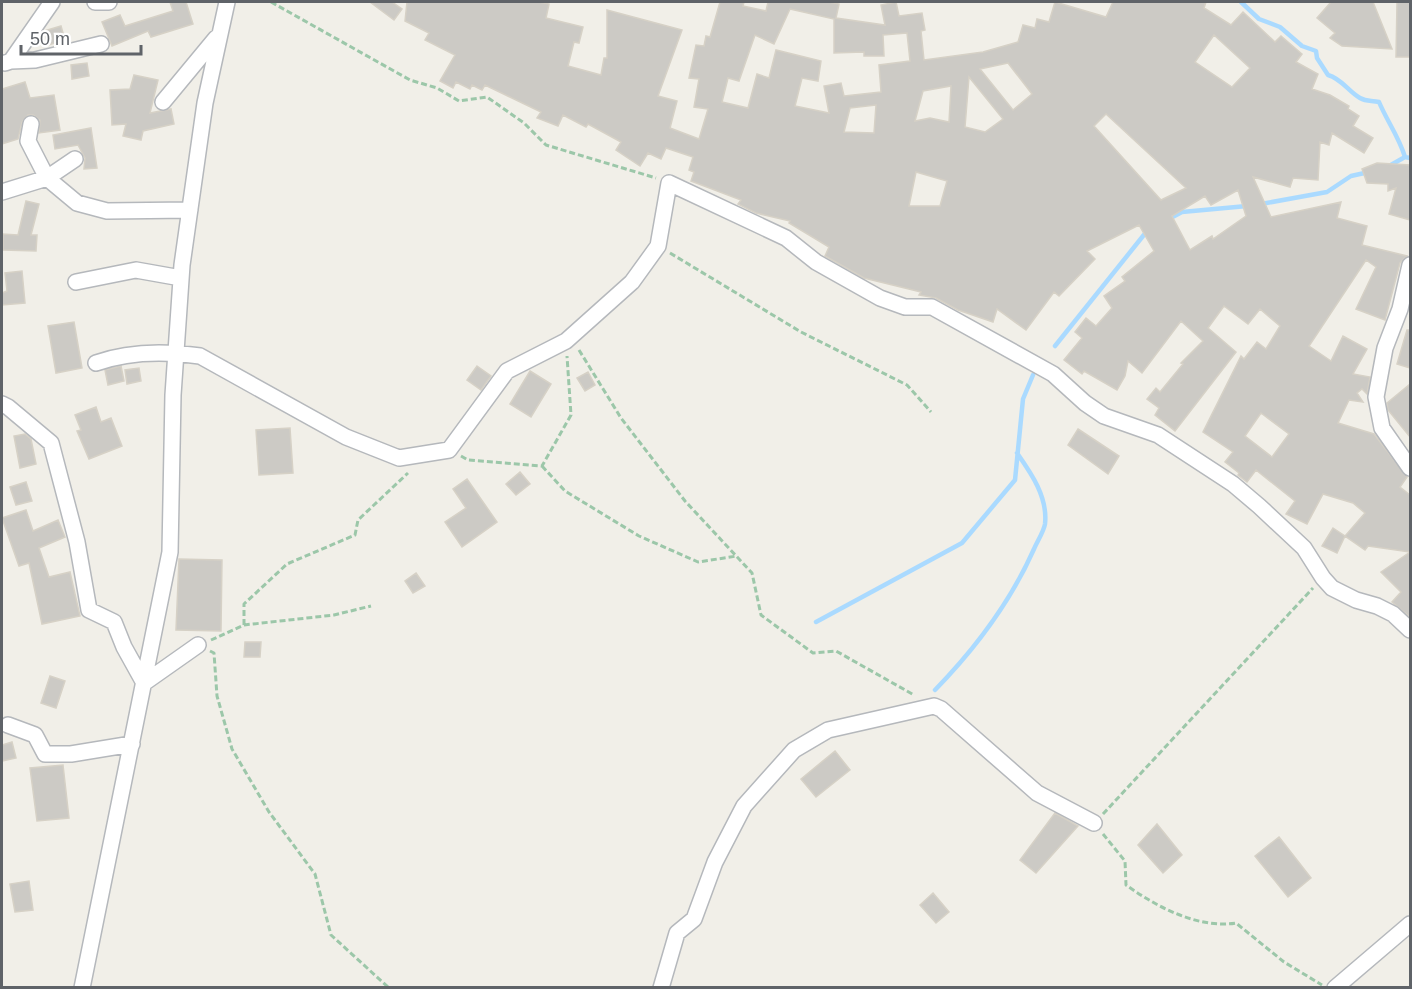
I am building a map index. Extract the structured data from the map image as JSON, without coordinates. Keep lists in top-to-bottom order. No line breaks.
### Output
{"scale_bar":"50 m"}
